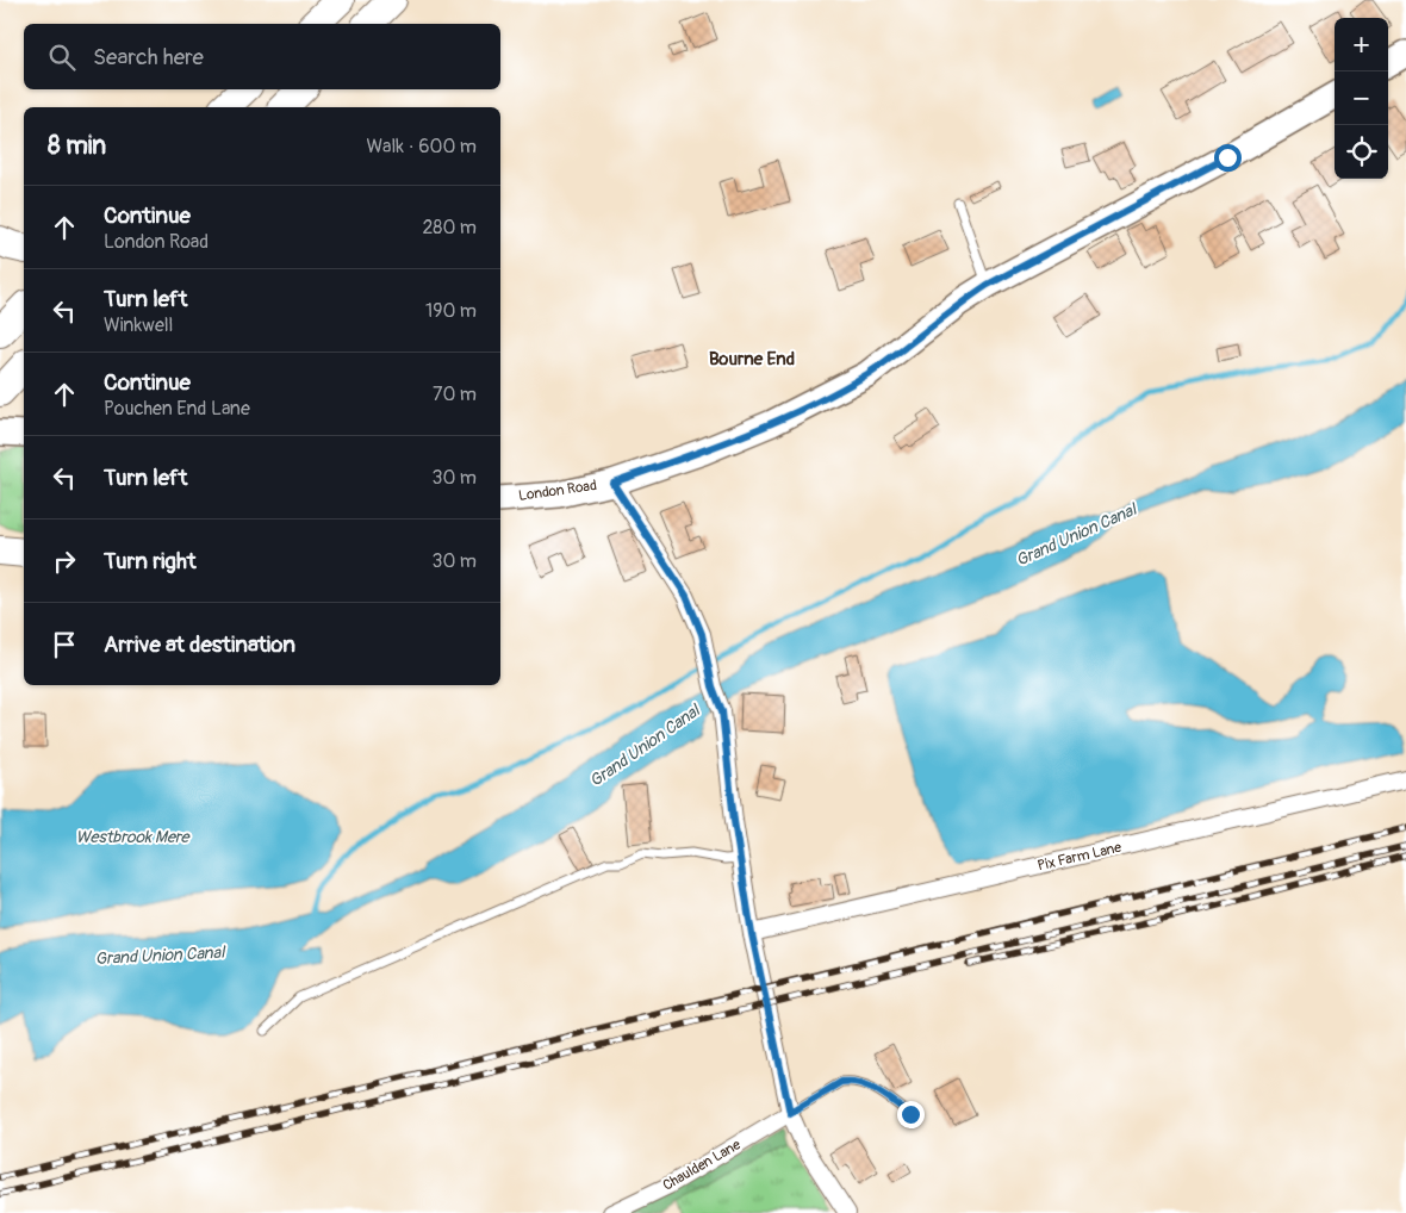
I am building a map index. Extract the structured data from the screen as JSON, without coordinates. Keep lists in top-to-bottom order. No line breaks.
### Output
{"streets":{"main road":["London Road"],"street":["Pix Farm Lane","Chaulden Lane"]},"districts":["Bourne End"],"water":["Grand Union Canal","Westbrook Mere"],"page":{"map_buttons":["+","−"],"search":"Search here","heading":["8 min","Walk · 600 m"],"list":[["Continue","London Road","280 m"],["Turn left","Winkwell","190 m"],["Continue","Pouchen End Lane","70 m"],["Turn left","30 m"],["Turn right","30 m"],"Arrive at destination"]}}
